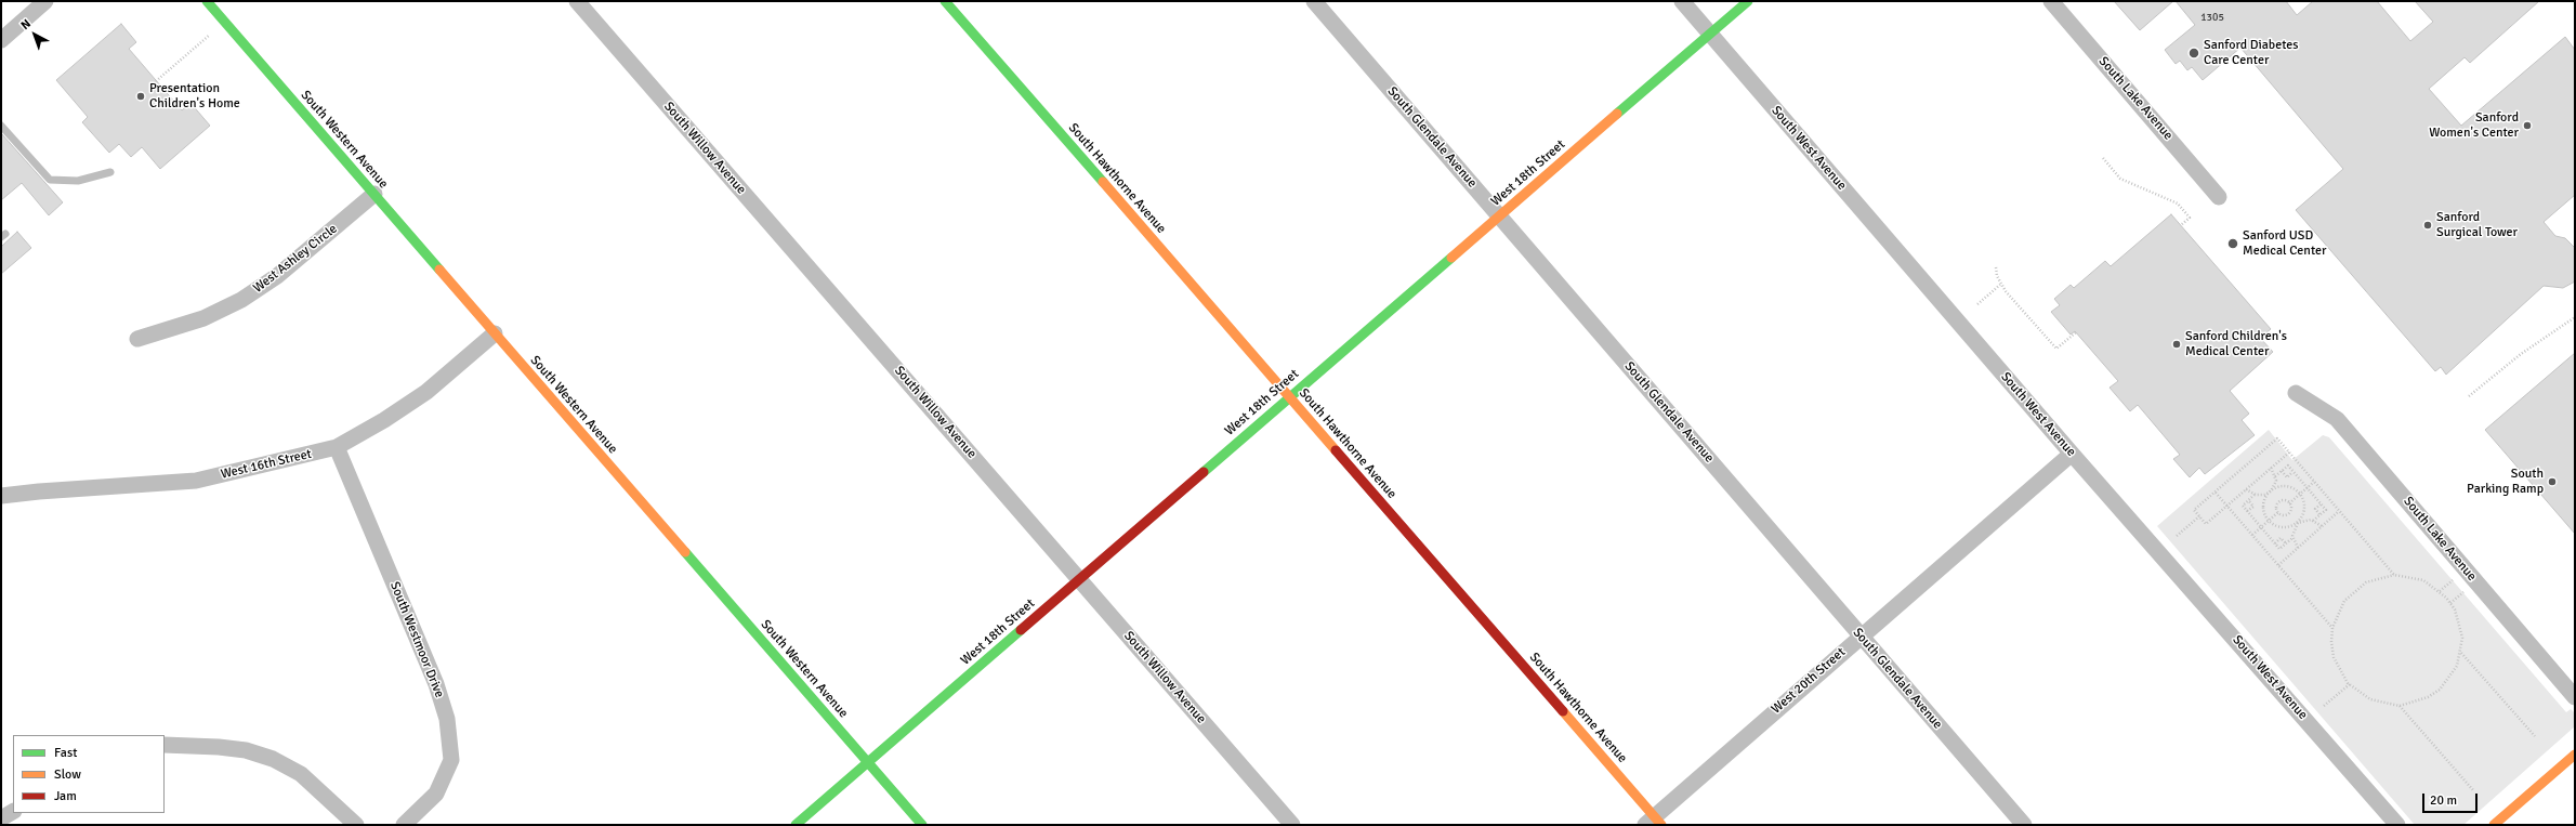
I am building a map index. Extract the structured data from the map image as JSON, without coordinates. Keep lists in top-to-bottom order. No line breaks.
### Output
{"streets":{"street":["South Lake Avenue","South Glendale Avenue","South Western Avenue","South Willow Avenue","South West Avenue","West 18th Street","South Hawthorne Avenue","West Ashley Circle","West 16th Street","South Westmoor Drive","West 20th Street"]},"crossings":[["South Glendale Avenue","West 18th Street"],["South Glendale Avenue","West 20th Street"],["South Western Avenue","West 18th Street"],["South Western Avenue","West Ashley Circle"],["South Western Avenue","West 16th Street"],["South Willow Avenue","West 18th Street"],["South West Avenue","West 18th Street"],["South West Avenue","West 20th Street"],["West 18th Street","South Hawthorne Avenue"],["South Hawthorne Avenue","West 20th Street"],["West 16th Street","South Westmoor Drive"]],"places":["Sanford Diabetes Care Center","Presentation Children's Home","Sanford Women's Center","Sanford Surgical Tower","Sanford USD Medical Center","Sanford Children's Medical Center","South Parking Ramp"],"house_numbers":["1305"],"legend":["Fast","Slow","Jam"],"scale_bar":"20 m","north":"top left"}
